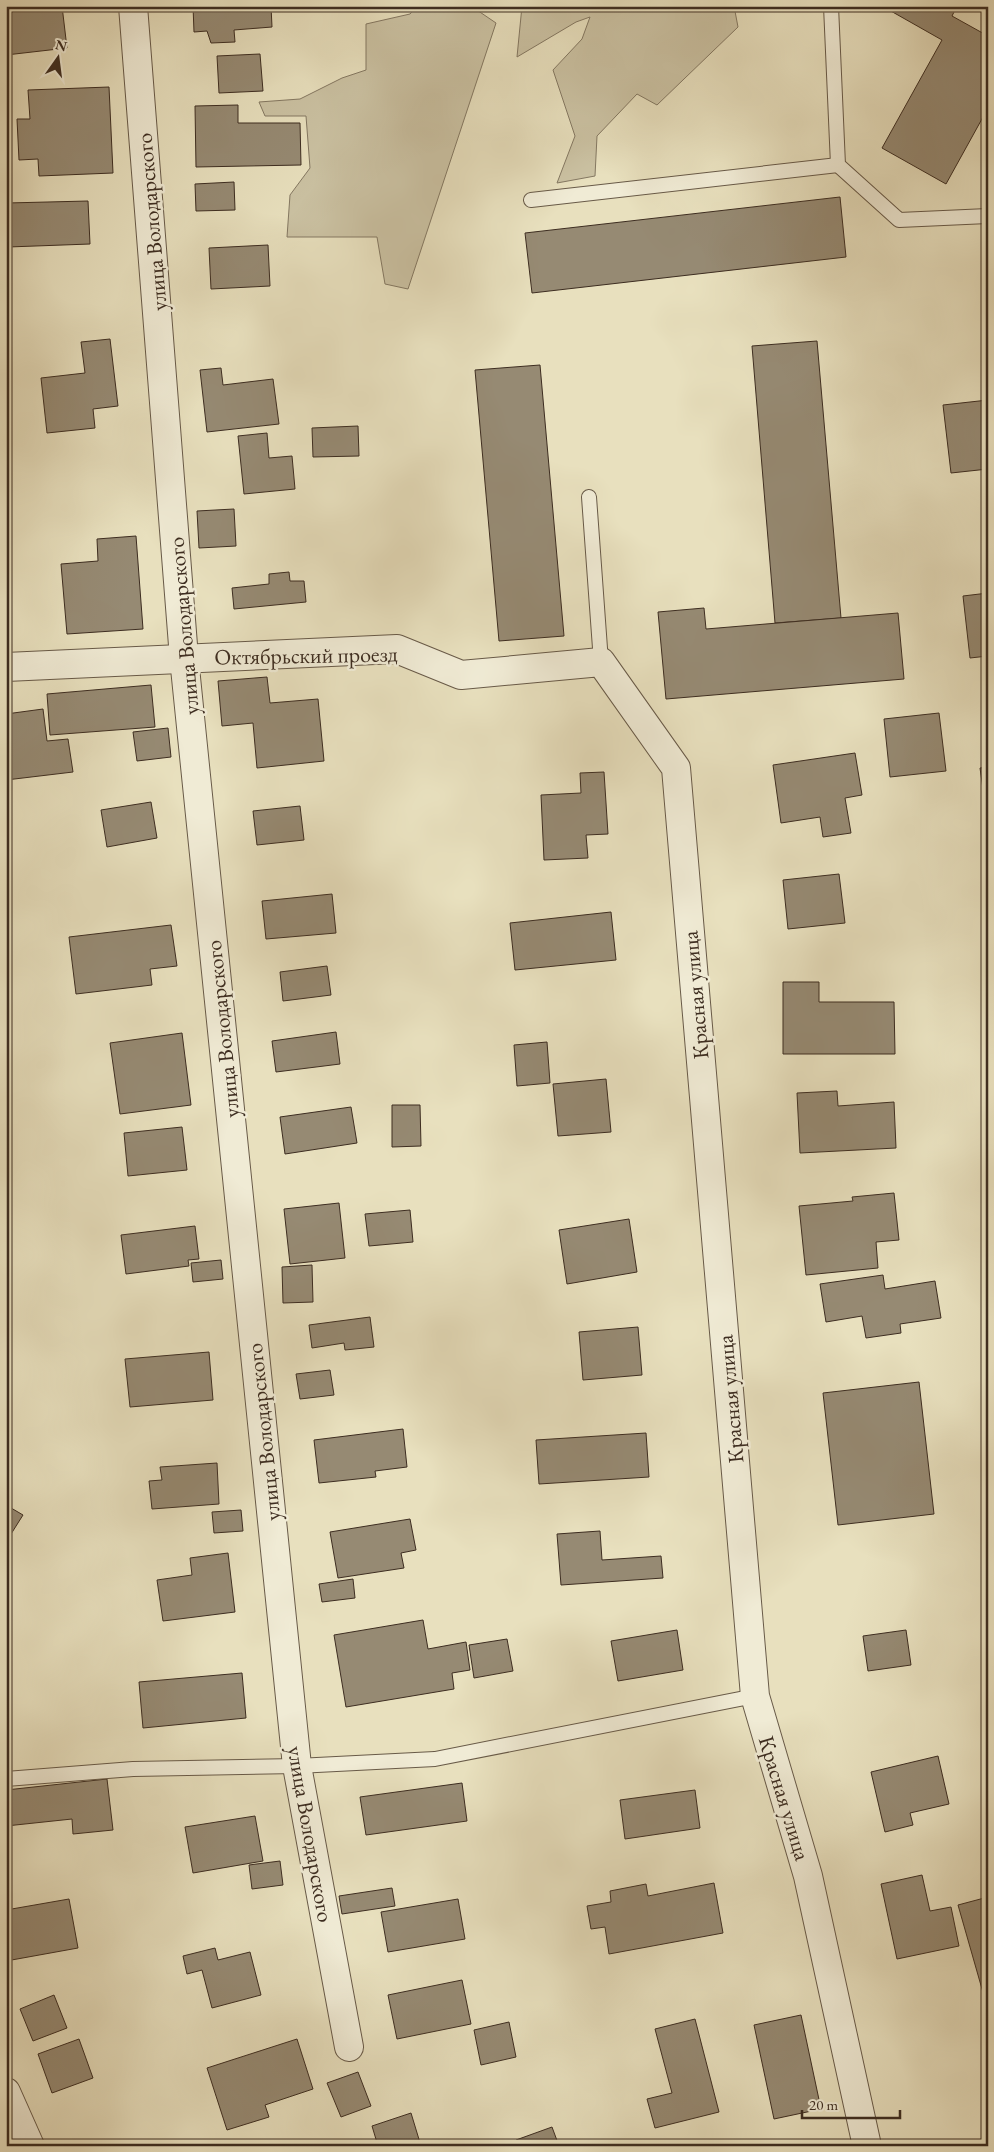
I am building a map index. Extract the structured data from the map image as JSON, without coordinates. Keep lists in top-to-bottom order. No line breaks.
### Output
{"streets":{"street":["улица Володарского","Октябрьский проезд","Красная улица"]},"crossings":[["улица Володарского","Октябрьский проезд"],["Октябрьский проезд","Красная улица"]],"scale_bar":"20 m","north":"top"}
